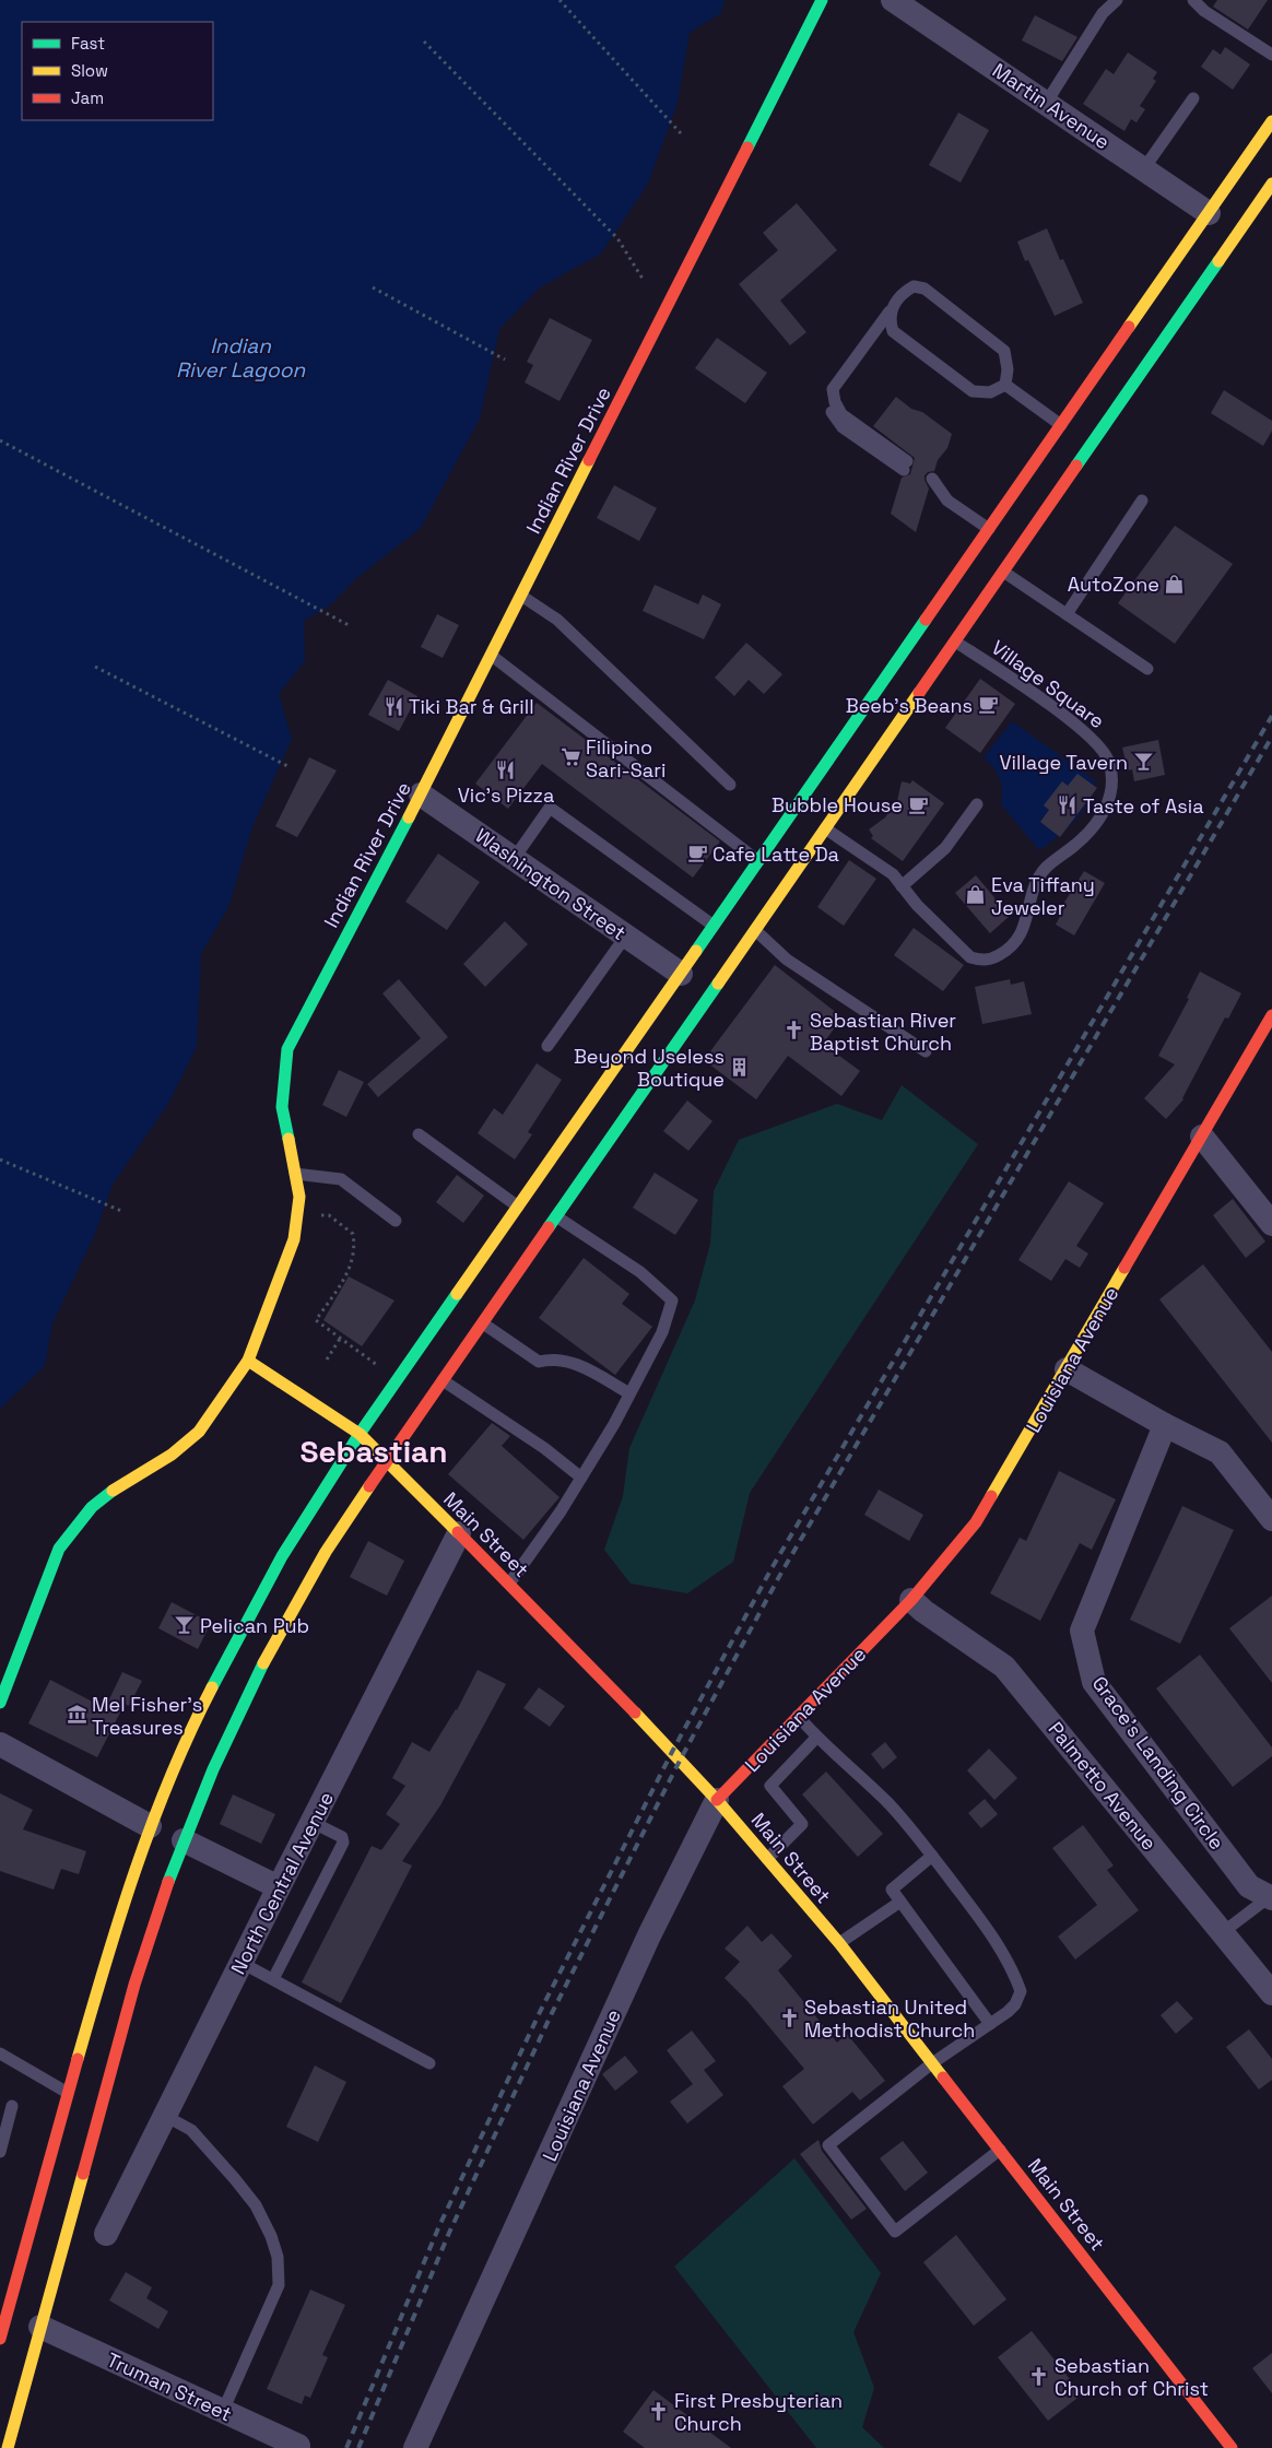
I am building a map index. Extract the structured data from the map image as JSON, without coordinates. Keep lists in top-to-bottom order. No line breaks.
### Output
{"streets":{"main road":["Indian River Drive","Louisiana Avenue","Main Street"],"street":["Martin Avenue","Washington Street","Grace's Landing Circle","Palmetto Avenue","North Central Avenue","Truman Street"],"lane":["Village Square"]},"crossings":[["Indian River Drive","Washington Street"],["Indian River Drive","Main Street"],["Louisiana Avenue","Main Street"],["Louisiana Avenue","Palmetto Avenue"],["Main Street","North Central Avenue"]],"districts":["Sebastian"],"water":["Indian River Lagoon"],"places":{"shop":["AutoZone","Eva Tiffany Jeweler"],"cafe":["Beeb's Beans","Bubble House","Cafe Latte Da"],"restaurant":["Tiki Bar & Grill","Vic's Pizza","Taste of Asia"],"supermarket":["Filipino Sari-Sari"],"bar":["Village Tavern","Pelican Pub"],"church":["Sebastian River Baptist Church","Sebastian United Methodist Church","Sebastian Church of Christ","First Presbyterian Church"],"building":["Beyond Useless Boutique"],"museum":["Mel Fisher's Treasures"]},"legend":["Fast","Slow","Jam"]}
